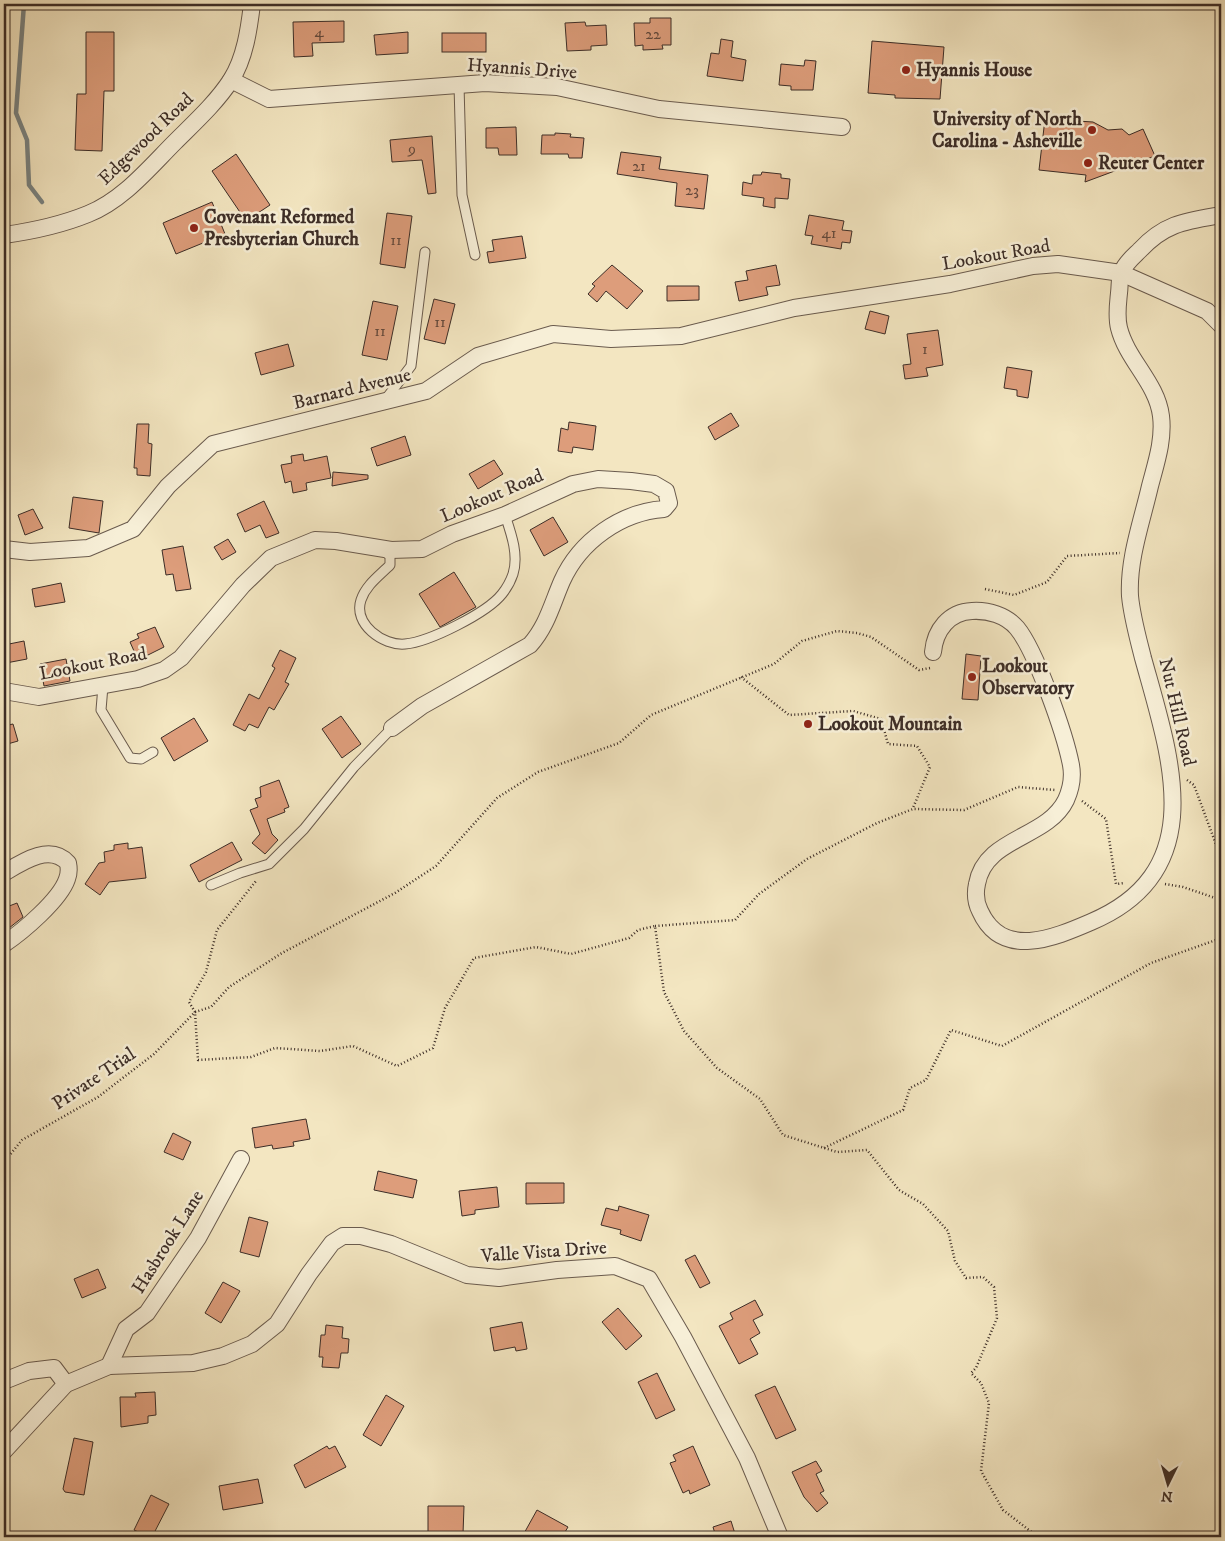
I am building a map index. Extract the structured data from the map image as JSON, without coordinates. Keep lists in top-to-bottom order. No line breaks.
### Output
{"streets":{"street":["Hyannis Drive","Edgewood Road","Lookout Road","Barnard Avenue","Nut Hill Road","Hasbrook Lane","Valle Vista Drive"],"path":["Private Trial"]},"crossings":[["Hyannis Drive","Edgewood Road"],["Lookout Road","Barnard Avenue"],["Lookout Road","Nut Hill Road"],["Nut Hill Road","Private Trial"],["Hasbrook Lane","Valle Vista Drive"]],"places":["Hyannis House","University of North Carolina - Asheville","Reuter Center","Covenant Reformed Presbyterian Church","Lookout Observatory","Lookout Mountain"],"house_numbers":["4","22","9","21","23","41","11","11","11","1"],"north":"bottom"}
